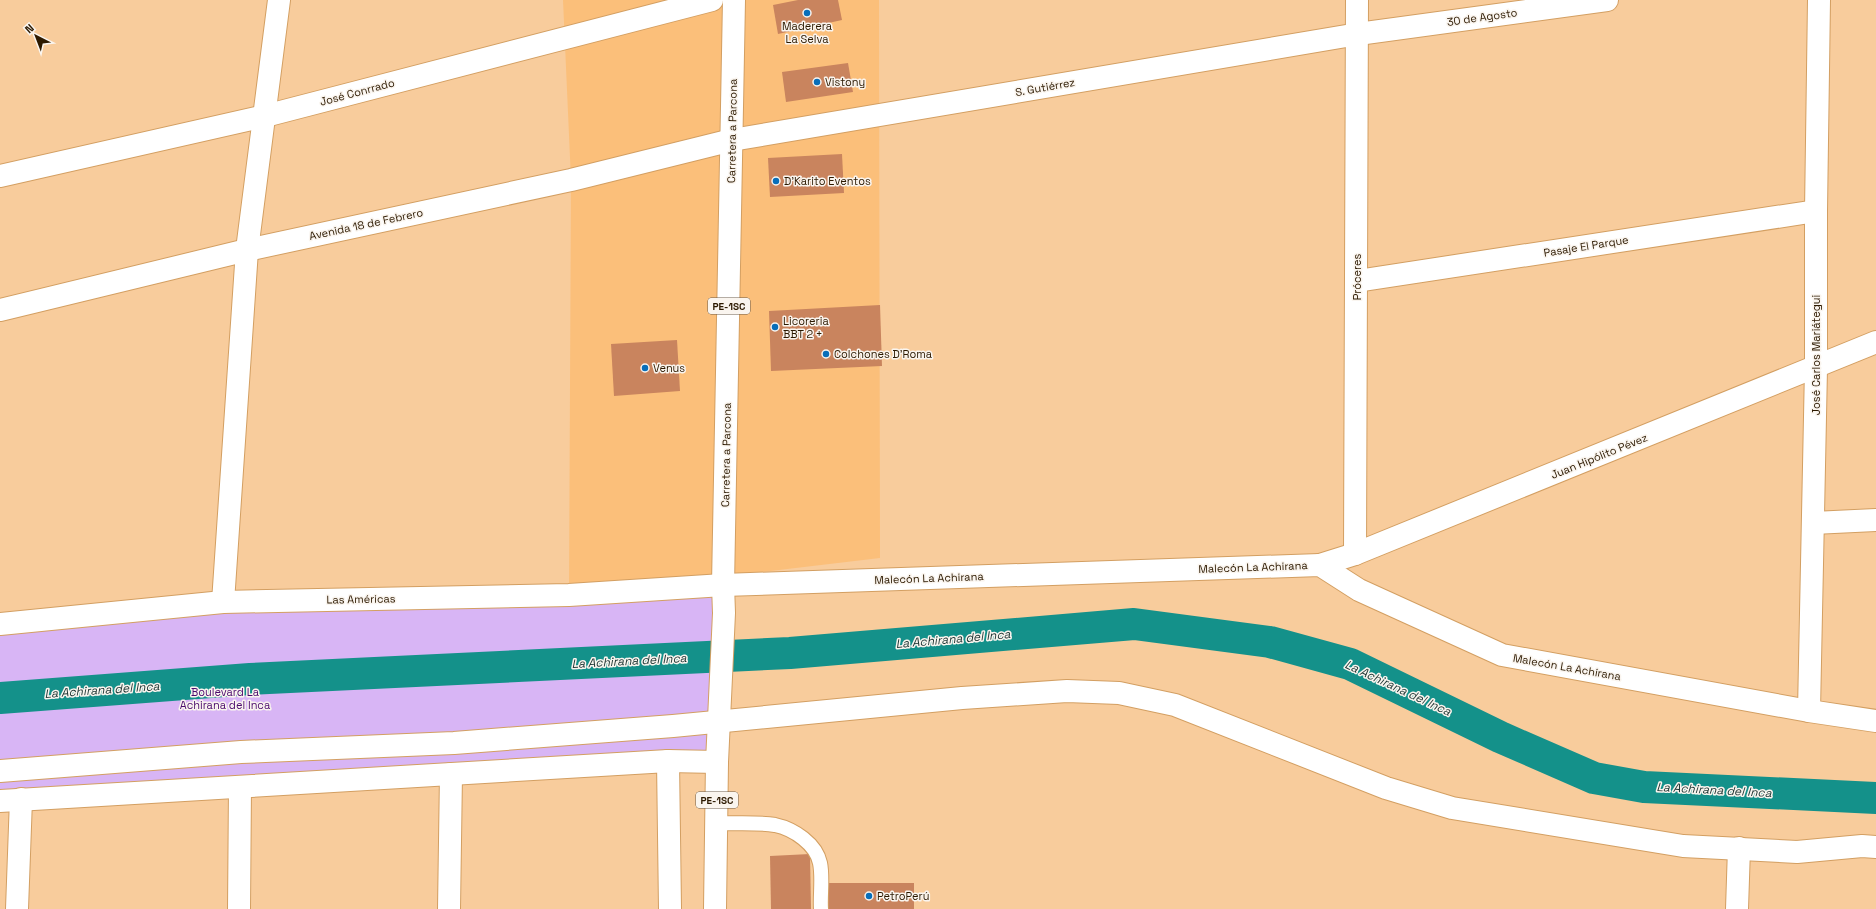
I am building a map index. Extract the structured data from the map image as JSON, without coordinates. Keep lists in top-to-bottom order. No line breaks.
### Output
{"streets":{"street":["30 de Agosto","S. Gutiérrez","José Conrrado","Carretera a Parcona","Avenida 18 de Febrero","Pasaje El Parque","Próceres","PE-1SC","José Carlos Mariátegui","Juan Hipólito Pévez","Malecón La Achirana","Las Américas"]},"crossings":[["30 de Agosto","S. Gutiérrez"],["30 de Agosto","Próceres"],["S. Gutiérrez","Carretera a Parcona"],["S. Gutiérrez","Avenida 18 de Febrero"],["S. Gutiérrez","Próceres"],["Carretera a Parcona","Avenida 18 de Febrero"],["Carretera a Parcona","Malecón La Achirana"],["Carretera a Parcona","Las Américas"],["Pasaje El Parque","Próceres"],["Pasaje El Parque","José Carlos Mariátegui"],["Próceres","Juan Hipólito Pévez"],["José Carlos Mariátegui","Juan Hipólito Pévez"],["José Carlos Mariátegui","Malecón La Achirana"],["Juan Hipólito Pévez","Malecón La Achirana"],["Malecón La Achirana","Las Américas"]],"water":["La Achirana del Inca"],"parks":["Boulevard La Achirana del Inca"],"places":["Maderera La Selva","Vistony","D'Karito Eventos","Licoreria BBT 2 +","Colchones D'Roma","Venus","PetroPerú"],"north":"top left"}
